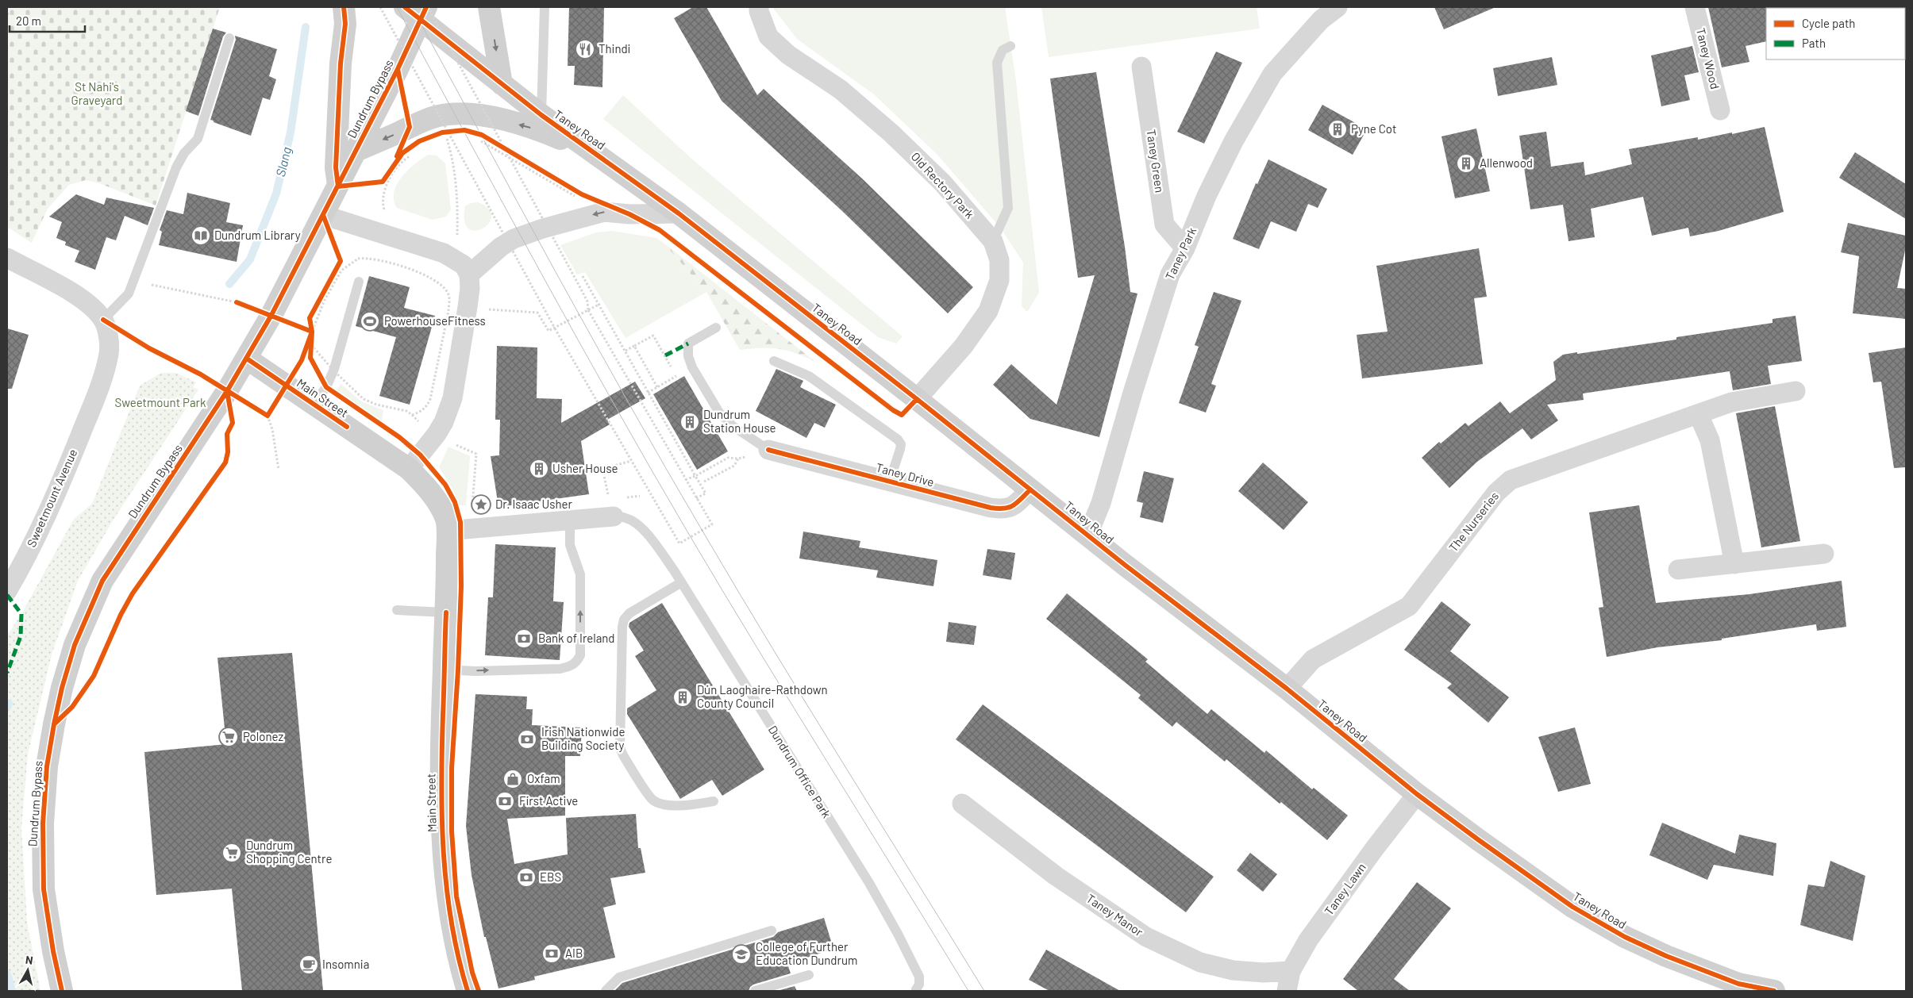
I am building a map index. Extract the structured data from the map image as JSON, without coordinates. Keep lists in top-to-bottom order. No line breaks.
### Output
{"streets":{"main road":["Dundrum Bypass","Taney Road","Main Street"],"street":["Taney Wood","Taney Green","Old Rectory Park","Taney Park","Taney Drive","Sweetmount Avenue","The Nurseries","Taney Lawn","Taney Manor"],"lane":["Dundrum Office Park"]},"crossings":[["Dundrum Bypass","Taney Road"],["Dundrum Bypass","Main Street"],["Taney Road","Old Rectory Park"],["Taney Road","Taney Park"],["Taney Road","Taney Drive"],["Taney Road","The Nurseries"],["Taney Road","Taney Lawn"],["Taney Green","Taney Park"],["Taney Lawn","Taney Manor"]],"water":["Slang"],"parks":["St Nahi's Graveyard","Sweetmount Park"],"places":{"restaurant":["Thindi"],"building":["Pyne Cot","Allenwood","Dundrum Station House","Usher House","Dún Laoghaire-Rathdown County Council"],"library":["Dundrum Library"],"sports":["PowerhouseFitness"],"place":["Dr. Isaac Usher"],"bank":["Bank of Ireland","Irish Nationwide Building Society","First Active","EBS","AIB"],"supermarket":["Polonez","Dundrum Shopping Centre"],"shop":["Oxfam"],"school or university":["College of Further Education Dundrum"],"cafe":["Insomnia"]},"legend":["Cycle path","Path"],"scale_bar":"20 m","north":"top"}
